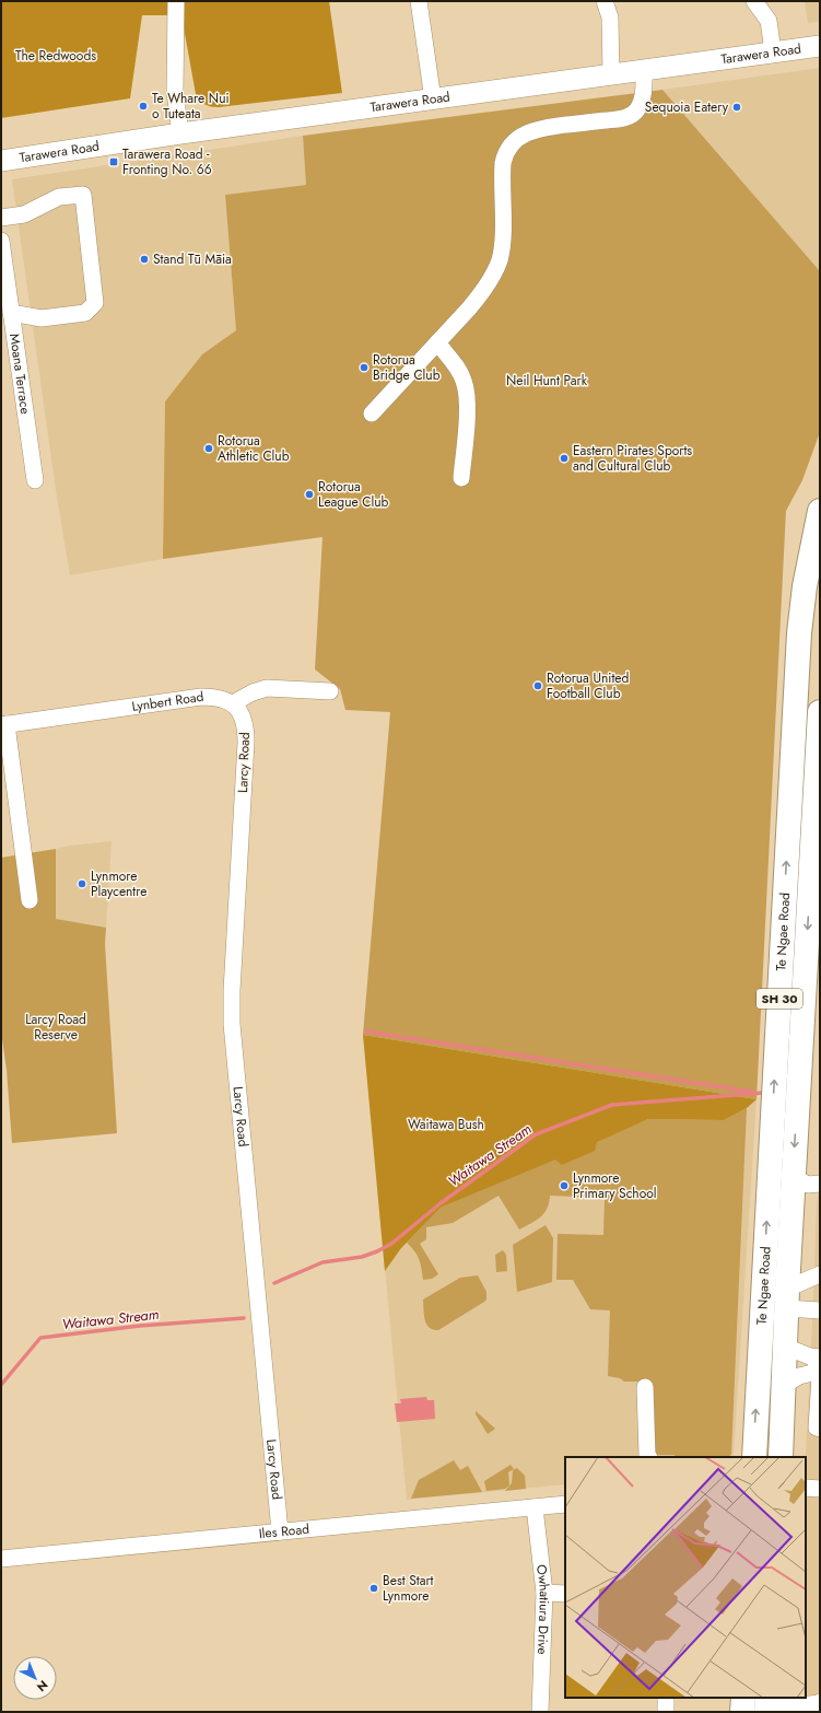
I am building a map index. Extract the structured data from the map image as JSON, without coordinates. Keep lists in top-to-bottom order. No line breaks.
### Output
{"streets":{"highway":["Te Ngae Road","SH 30"],"main road":["Tarawera Road"],"street":["Moana Terrace","Lynbert Road","Larcy Road","Iles Road","Owhatiura Drive"]},"crossings":[["Lynbert Road","Larcy Road"],["Larcy Road","Iles Road"],["Iles Road","Owhatiura Drive"]],"water":["Waitawa Stream"],"parks":["The Redwoods","Neil Hunt Park","Larcy Road Reserve","Waitawa Bush"],"places":{"other":["Te Whare Nui o Tuteata","Sequoia Eatery","Stand Tū Māia","Rotorua Bridge Club","Rotorua Athletic Club","Eastern Pirates Sports and Cultural Club","Rotorua League Club","Rotorua United Football Club","Lynmore Playcentre","Lynmore Primary School","Best Start Lynmore"],"transit":["Tarawera Road - Fronting No. 66"]},"north":"bottom right"}
